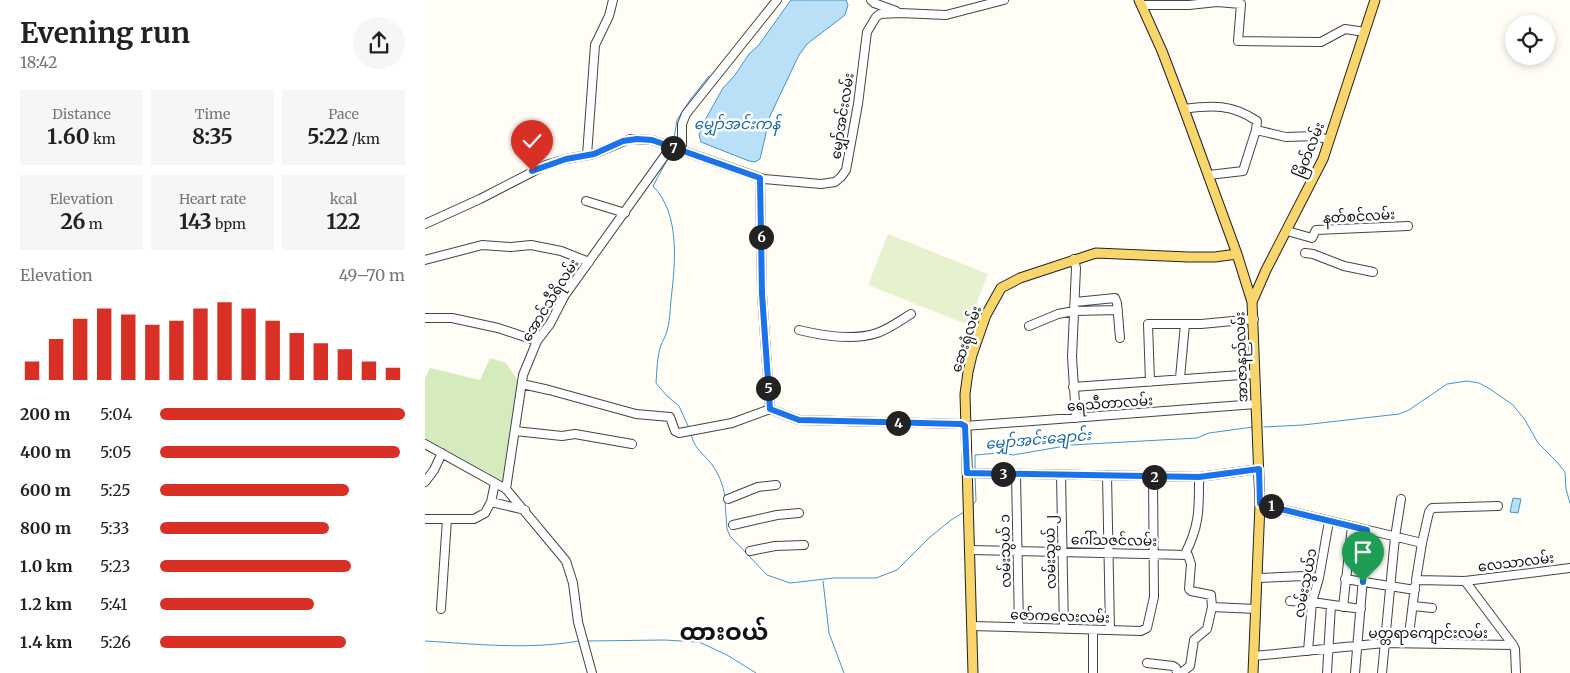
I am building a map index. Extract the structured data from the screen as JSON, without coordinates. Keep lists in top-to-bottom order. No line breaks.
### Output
{"streets":{"main road":["မြိတ်လမ်း","ဆေးရုံလမ်း","အာဇာနည်လမ်း"],"street":["မျှော်အင်းလမ်း","နတ်စင်လမ်း","အောင်သီရိလမ်း","ရေသီတာလမ်း","ဂေါ်သဇင်လမ်း","လမ်းသွယ် ၁","လမ်းသွယ် ၂","လေသာလမ်း","လမ်းသွယ်၁","ဇော်ကလေးလမ်း","မတ္တရာကျောင်းလမ်း"]},"crossings":[["မျှော်အင်းလမ်း","အောင်သီရိလမ်း"],["မြိတ်လမ်း","နတ်စင်လမ်း"],["မြိတ်လမ်း","အာဇာနည်လမ်း"],["ဆေးရုံလမ်း","အာဇာနည်လမ်း"],["ဆေးရုံလမ်း","ရေသီတာလမ်း"],["ဆေးရုံလမ်း","ဂေါ်သဇင်လမ်း"],["ဆေးရုံလမ်း","ဇော်ကလေးလမ်း"],["အာဇာနည်လမ်း","ရေသီတာလမ်း"],["အာဇာနည်လမ်း","မတ္တရာကျောင်းလမ်း"],["ဂေါ်သဇင်လမ်း","လမ်းသွယ် ၁"],["ဂေါ်သဇင်လမ်း","လမ်းသွယ် ၂"],["ဂေါ်သဇင်လမ်း","ဇော်ကလေးလမ်း"],["လမ်းသွယ် ၁","ဇော်ကလေးလမ်း"],["လမ်းသွယ် ၂","ဇော်ကလေးလမ်း"],["လေသာလမ်း","မတ္တရာကျောင်းလမ်း"],["လမ်းသွယ်၁","မတ္တရာကျောင်းလမ်း"]],"districts":["ထားဝယ်"],"water":["မျှော်အင်းကန်","မျှော်အင်းချောင်း"],"page":{"heading":["Evening run","18:42"],"stats":[["Distance","1.60 km"],["Time","8:35"],["Pace","5:22 /km"],["Elevation","26 m"],["Heart rate","143 bpm"],["kcal","122"]],"pins":["7","6","5","4","3","2","1"],"chart":["Elevation","49–70 m"],"list":[{"name":"200 m","note":"5:04"},{"name":"400 m","note":"5:05"},{"name":"600 m","note":"5:25"},{"name":"800 m","note":"5:33"},{"name":"1.0 km","note":"5:23"},{"name":"1.2 km","note":"5:41"},{"name":"1.4 km","note":"5:26"}]}}
